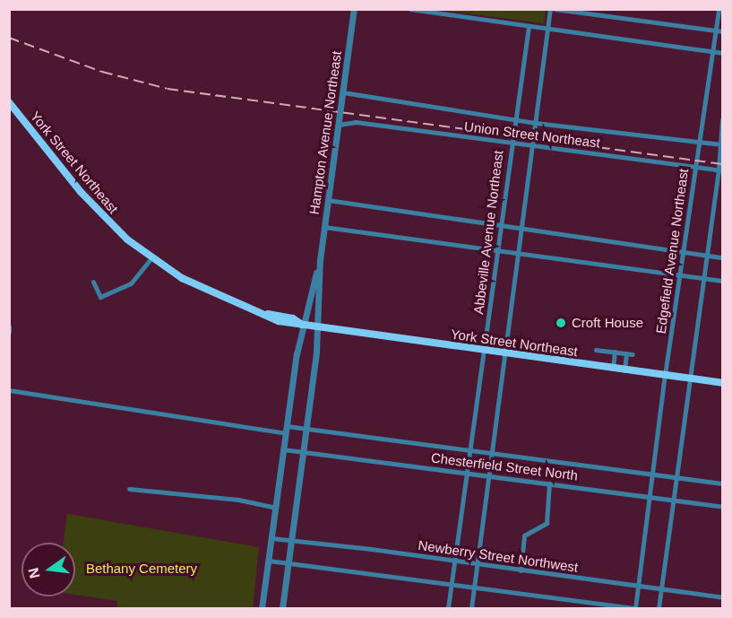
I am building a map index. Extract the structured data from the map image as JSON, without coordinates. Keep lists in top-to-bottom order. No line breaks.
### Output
{"streets":{"main road":["York Street Northeast"],"street":["Hampton Avenue Northeast","Union Street Northeast","Abbeville Avenue Northeast","Edgefield Avenue Northeast","Chesterfield Street North","Newberry Street Northwest"]},"crossings":[["Hampton Avenue Northeast","Union Street Northeast"],["Hampton Avenue Northeast","York Street Northeast"],["Hampton Avenue Northeast","Chesterfield Street North"],["Hampton Avenue Northeast","Newberry Street Northwest"],["Union Street Northeast","Abbeville Avenue Northeast"],["Union Street Northeast","Edgefield Avenue Northeast"],["York Street Northeast","Abbeville Avenue Northeast"],["York Street Northeast","Edgefield Avenue Northeast"],["Abbeville Avenue Northeast","Chesterfield Street North"],["Abbeville Avenue Northeast","Newberry Street Northwest"],["Edgefield Avenue Northeast","Chesterfield Street North"],["Edgefield Avenue Northeast","Newberry Street Northwest"]],"parks":["Bethany Cemetery"],"places":["Croft House"],"north":"left"}
